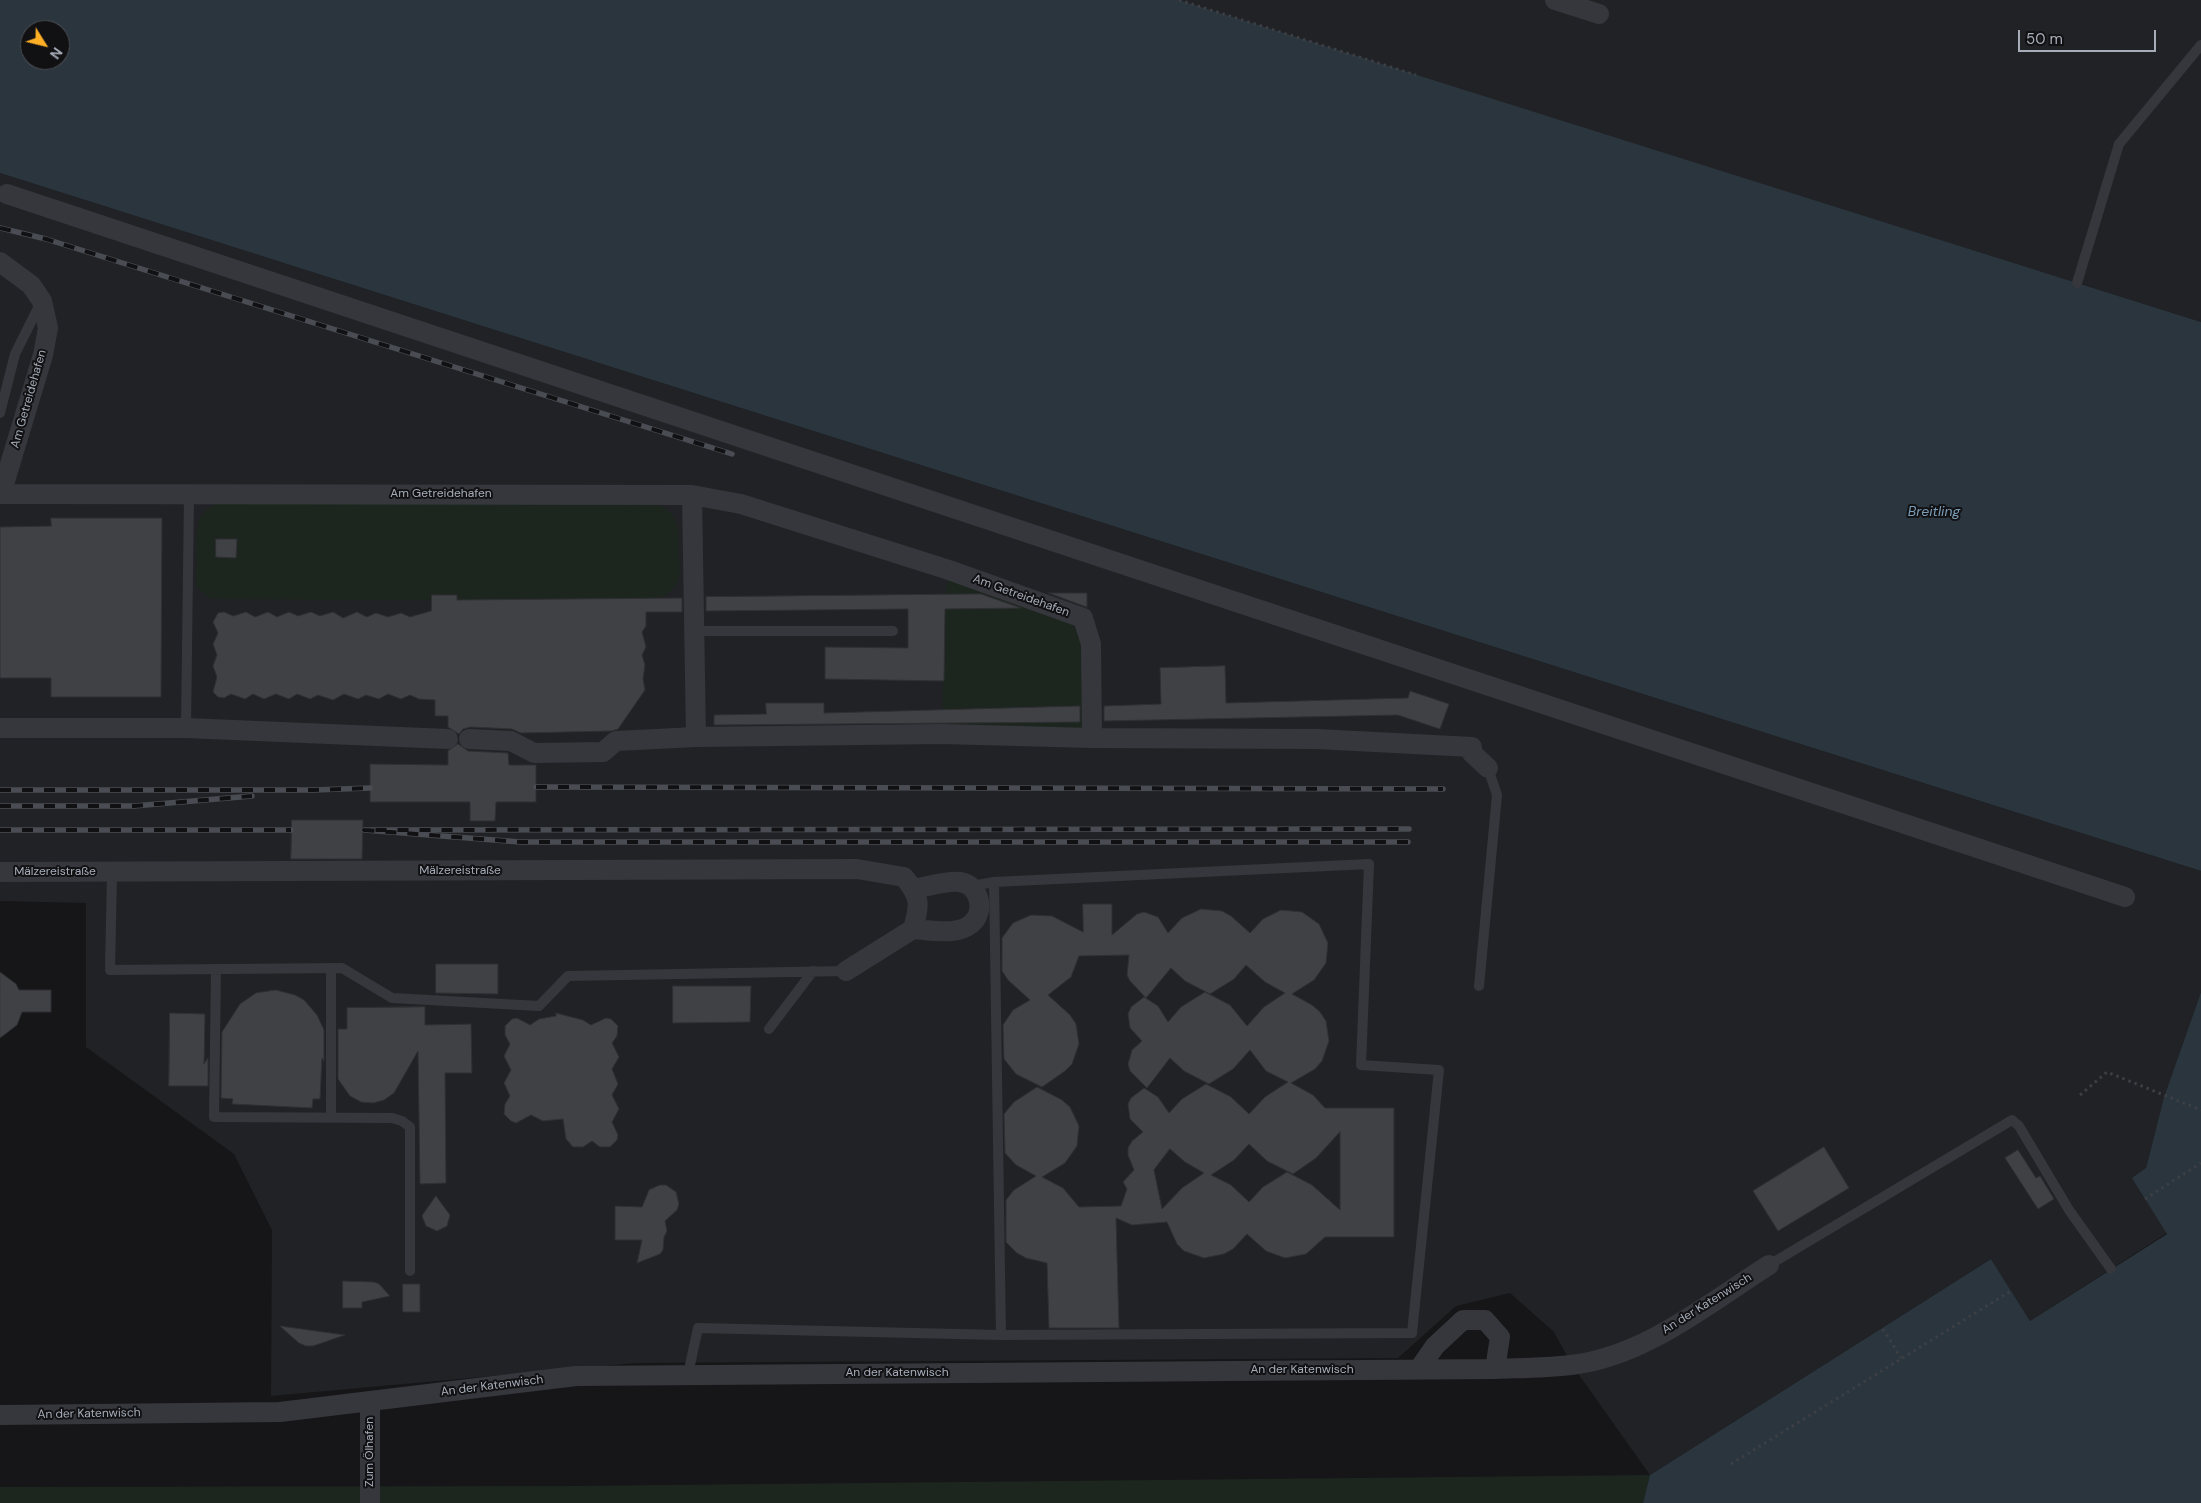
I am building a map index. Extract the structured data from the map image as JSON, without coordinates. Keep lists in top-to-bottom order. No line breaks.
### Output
{"streets":{"street":["Am Getreidehafen","Mälzereistraße","An der Katenwisch","Zum Ölhafen"]},"crossings":[["An der Katenwisch","Zum Ölhafen"]],"water":["Breitling"],"scale_bar":"50 m","north":"bottom right"}
